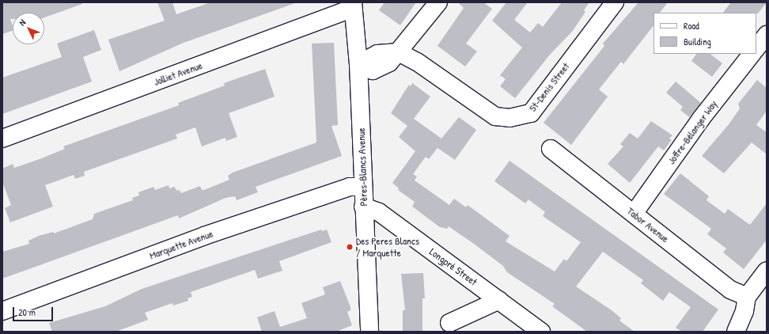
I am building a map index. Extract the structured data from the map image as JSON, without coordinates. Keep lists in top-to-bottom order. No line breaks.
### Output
{"streets":{"street":["Jolliet Avenue","St-Denis Street","Joffre-Bélanger Way","Pères-Blancs Avenue","Tabor Avenue","Marquette Avenue","Longpré Street"]},"crossings":[["Jolliet Avenue","Pères-Blancs Avenue"],["Joffre-Bélanger Way","Tabor Avenue"],["Pères-Blancs Avenue","Marquette Avenue"],["Pères-Blancs Avenue","Longpré Street"]],"places":["Des Peres Blancs / Marquette"],"legend":["Road","Building"],"scale_bar":"20 m","north":"top left"}
